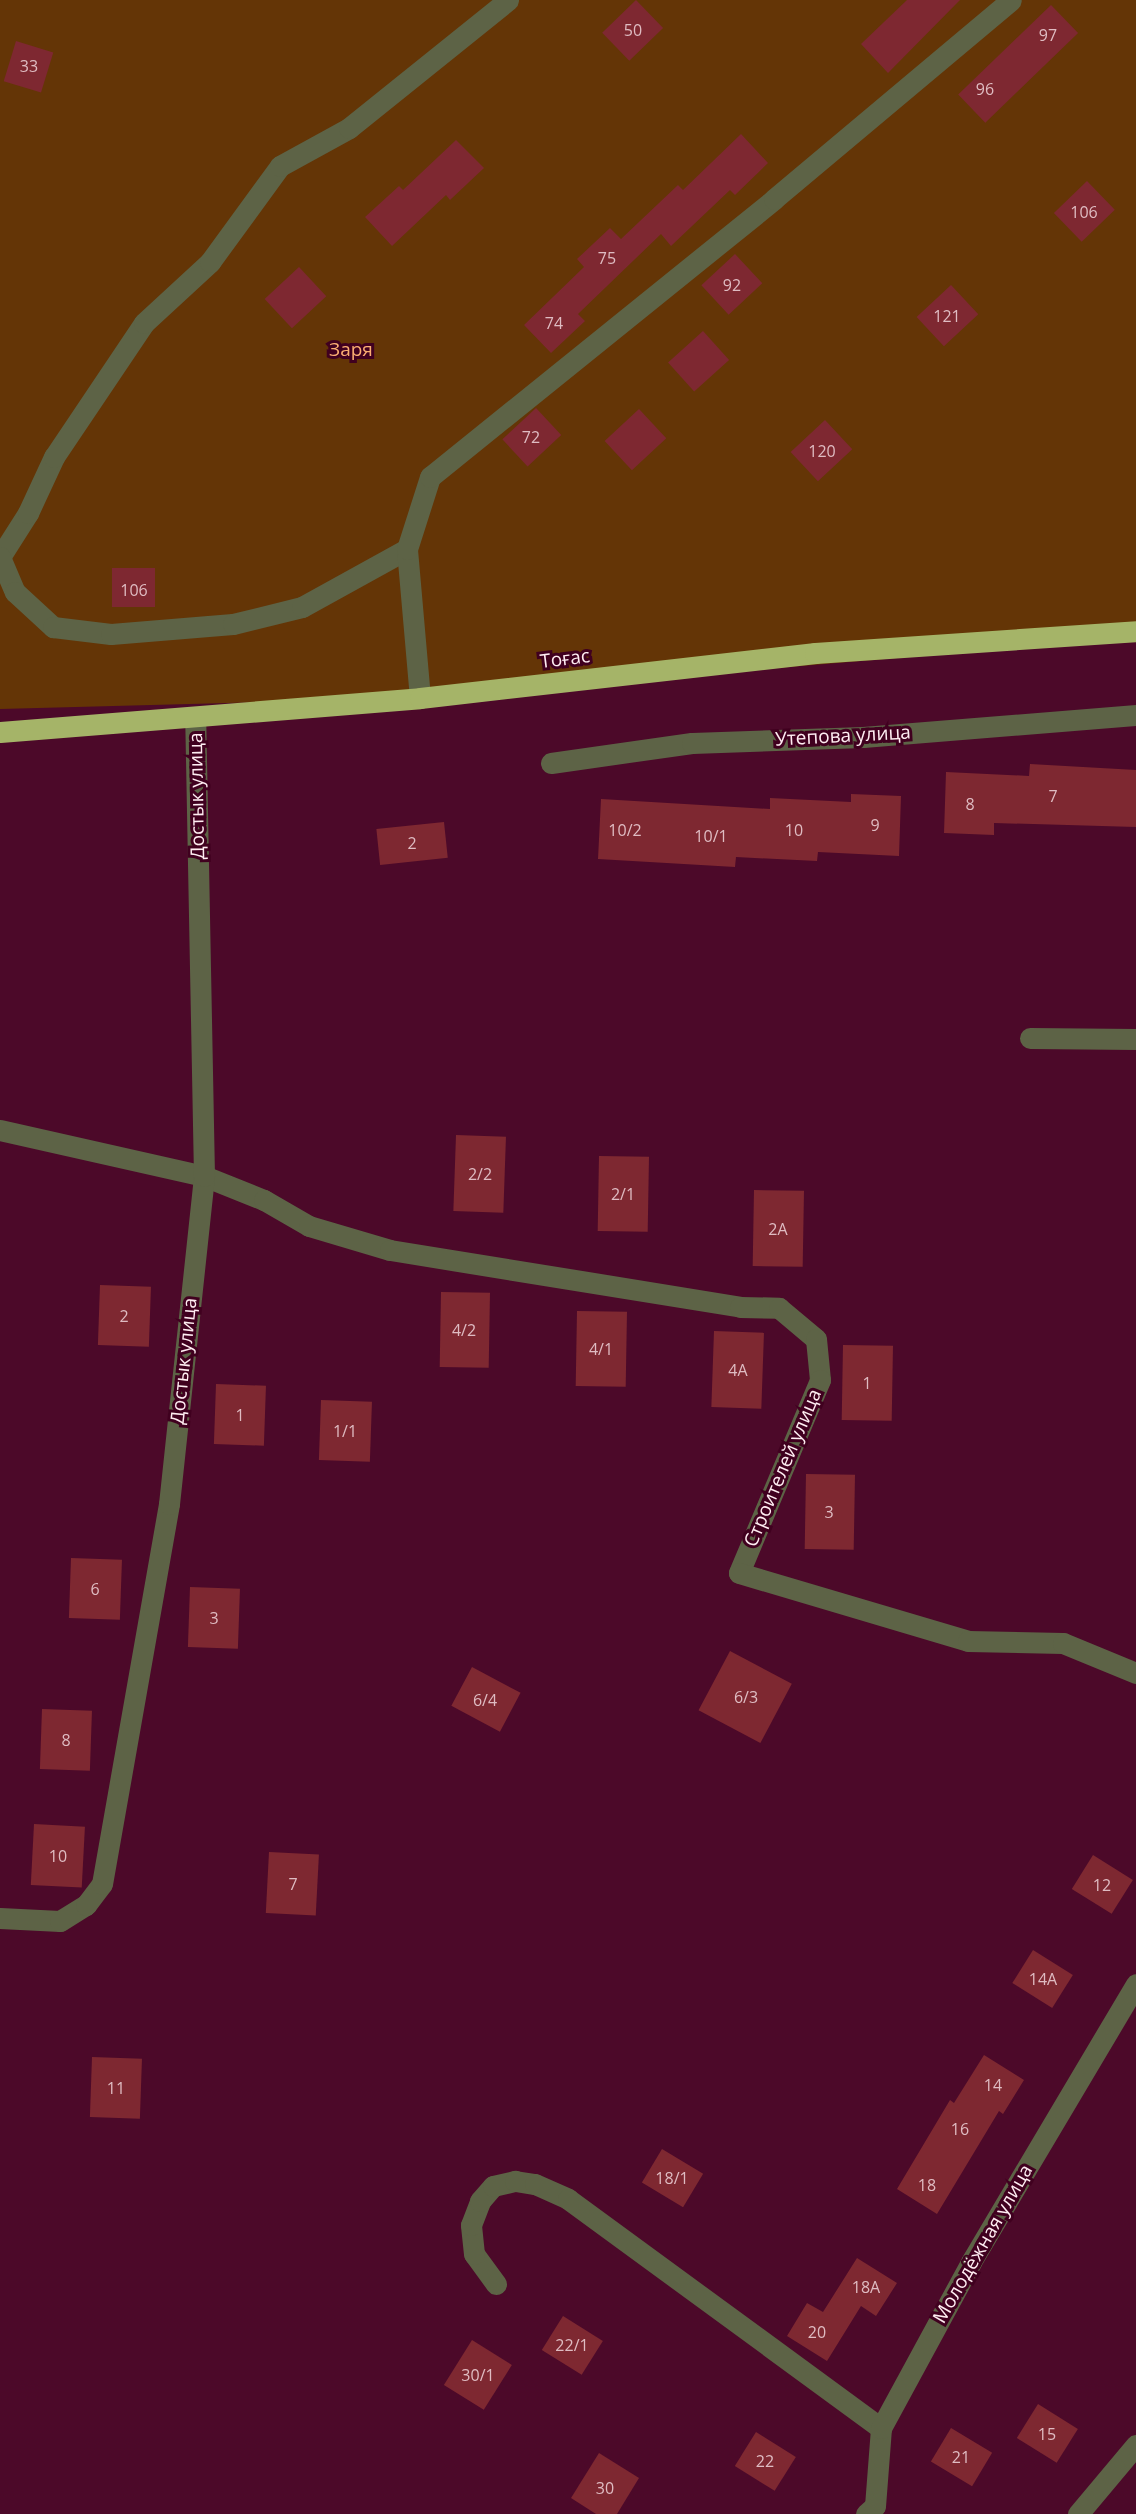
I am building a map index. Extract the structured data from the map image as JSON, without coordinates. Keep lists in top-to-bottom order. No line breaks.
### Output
{"streets":{"highway":["Тоғас"],"street":["Утепова улица","Достык улица","Строителей улица","Молодёжная улица"]},"crossings":[["Тоғас","Достык улица"],["Достык улица","Строителей улица"]],"parks":["Заря"],"house_numbers":["50","97","33","96","106","75","92","121","74","72","120","106","7","8","9","10/2","10","10/1","2","2/2","2/1","2А","2","4/2","4/1","4А","1","1","1/1","3","6","3","6/3","6/4","8","10","7","12","14А","14","11","16","18/1","18","18А","20","22/1","30/1","15","21","22","30"]}
